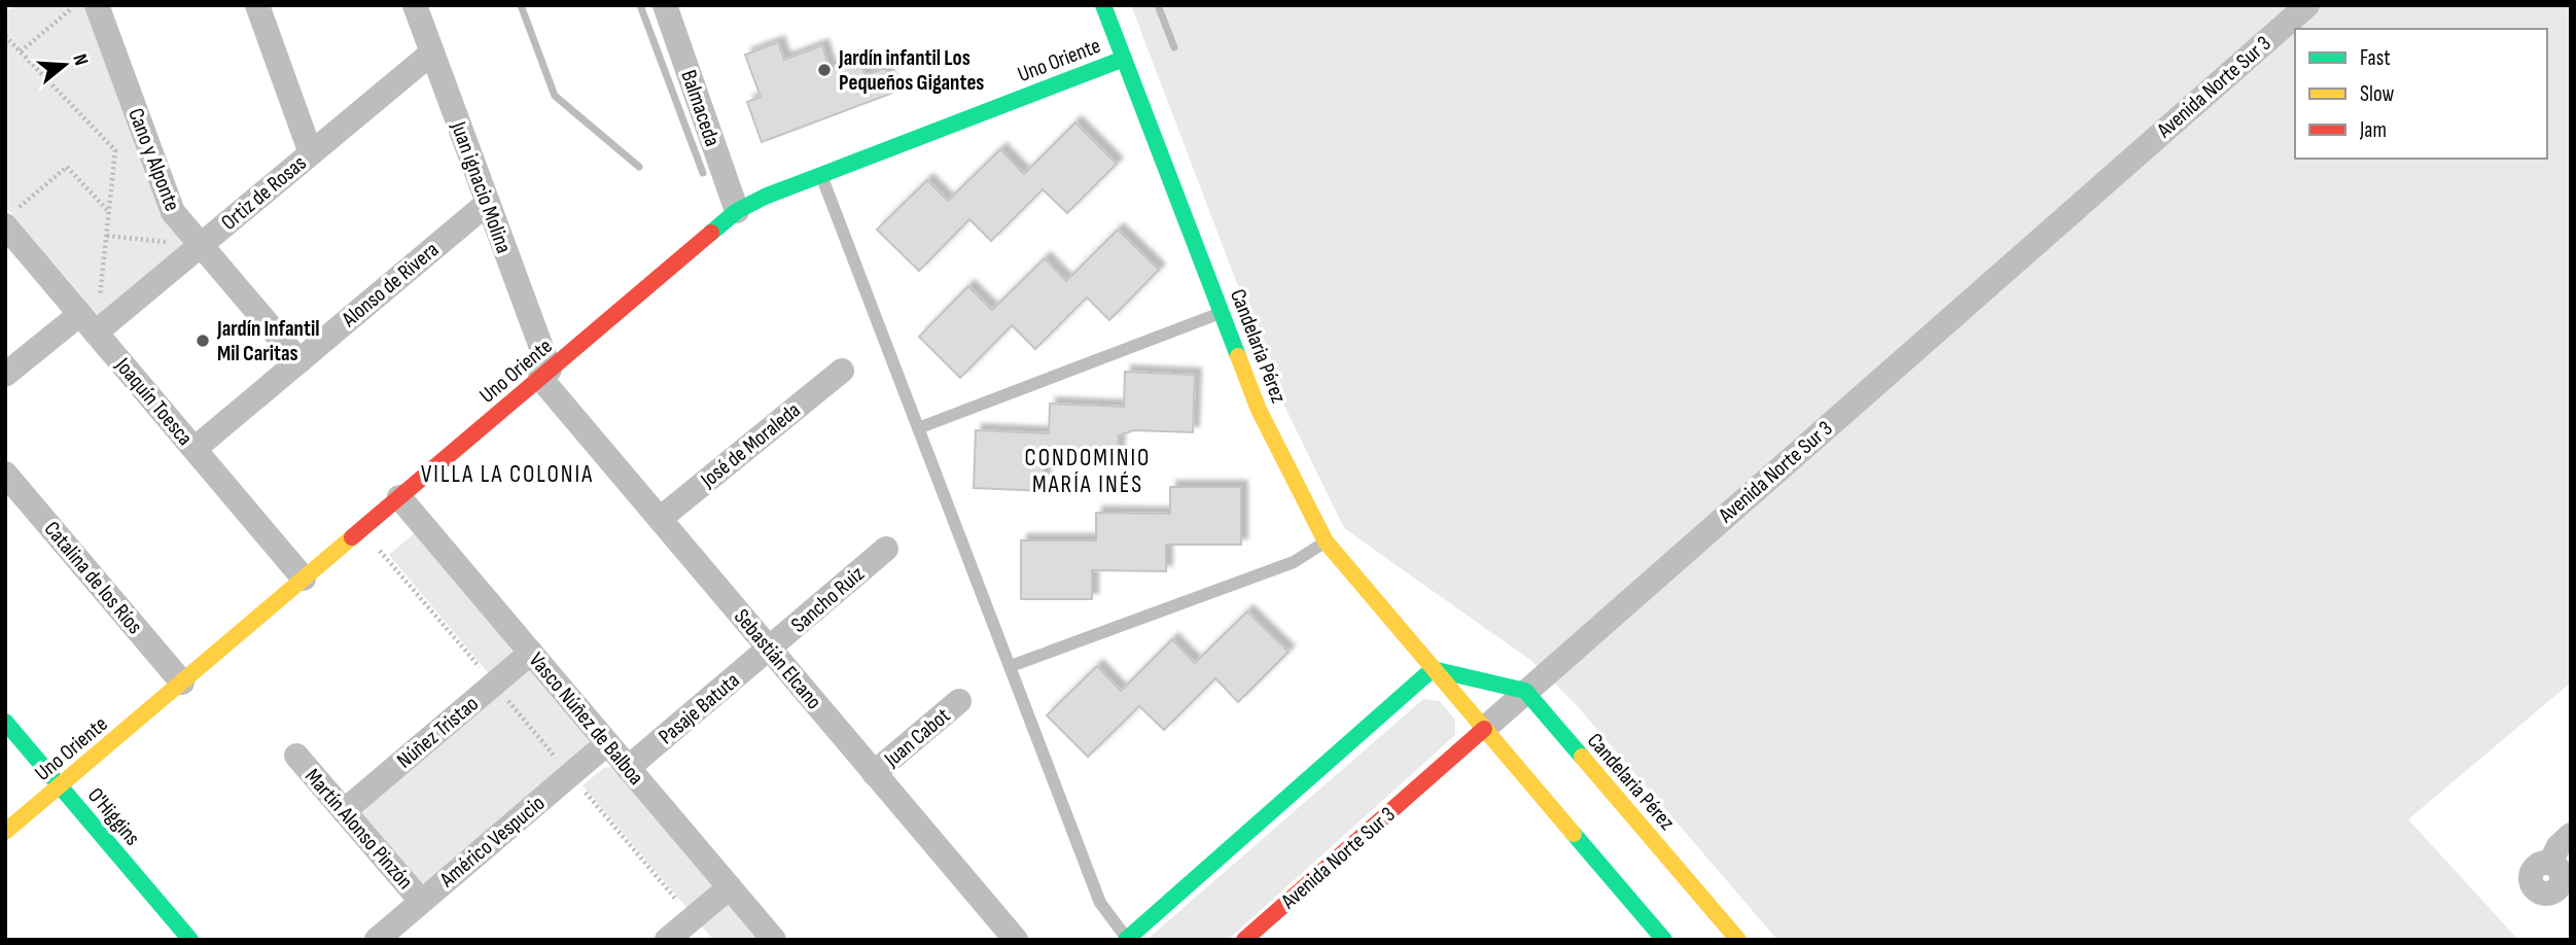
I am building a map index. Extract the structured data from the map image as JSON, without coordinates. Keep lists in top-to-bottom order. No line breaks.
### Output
{"streets":{"street":["Uno Oriente","Avenida Norte Sur 3","Balmaceda","Cano y Alponte","Juan ignacio Molina","Ortiz de Rosas","Alonso de Rivera","Candelaria Pérez","Joaquín Toesca","José de Moraleda","Catalina de los Ríos","Sancho Ruiz","Sebastián Elcano","Pasaje Batuta","Vasco Núñez de Balboa","Núñez Tristao","Juan Cabot","O'Higgins","Martín Alonso Pinzón","Américo Vespucio"]},"crossings":[["Uno Oriente","Balmaceda"],["Uno Oriente","Juan ignacio Molina"],["Uno Oriente","Candelaria Pérez"],["Uno Oriente","Joaquín Toesca"],["Uno Oriente","Catalina de los Ríos"],["Uno Oriente","Sebastián Elcano"],["Uno Oriente","Vasco Núñez de Balboa"],["Uno Oriente","O'Higgins"],["Avenida Norte Sur 3","Candelaria Pérez"],["Cano y Alponte","Ortiz de Rosas"],["Cano y Alponte","Alonso de Rivera"],["Juan ignacio Molina","Ortiz de Rosas"],["Juan ignacio Molina","Alonso de Rivera"],["Juan ignacio Molina","Sebastián Elcano"],["Ortiz de Rosas","Joaquín Toesca"],["Alonso de Rivera","Joaquín Toesca"],["José de Moraleda","Sebastián Elcano"],["Sancho Ruiz","Sebastián Elcano"],["Sancho Ruiz","Pasaje Batuta"],["Sebastián Elcano","Pasaje Batuta"],["Sebastián Elcano","Juan Cabot"],["Pasaje Batuta","Vasco Núñez de Balboa"],["Vasco Núñez de Balboa","Núñez Tristao"],["Vasco Núñez de Balboa","Américo Vespucio"],["Núñez Tristao","Martín Alonso Pinzón"],["Martín Alonso Pinzón","Américo Vespucio"]],"districts":["CONDOMINIO MARÍA INÉS","VILLA LA COLONIA"],"places":["Jardín infantil Los Pequeños Gigantes","Jardín Infantil Mil Caritas"],"legend":["Fast","Slow","Jam"],"north":"right"}
